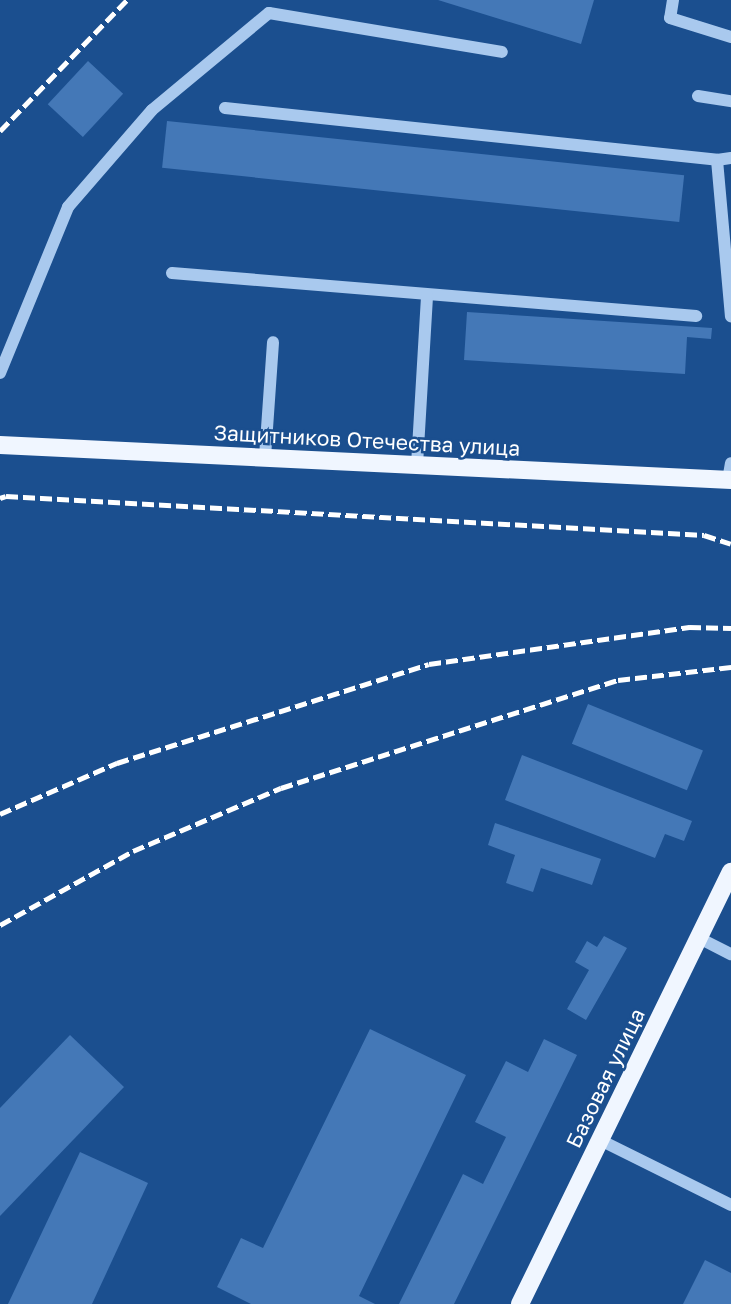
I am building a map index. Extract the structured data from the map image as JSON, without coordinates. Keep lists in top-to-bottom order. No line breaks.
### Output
{"streets":{"main road":["Защитников Отечества улица","Базовая улица"]}}
